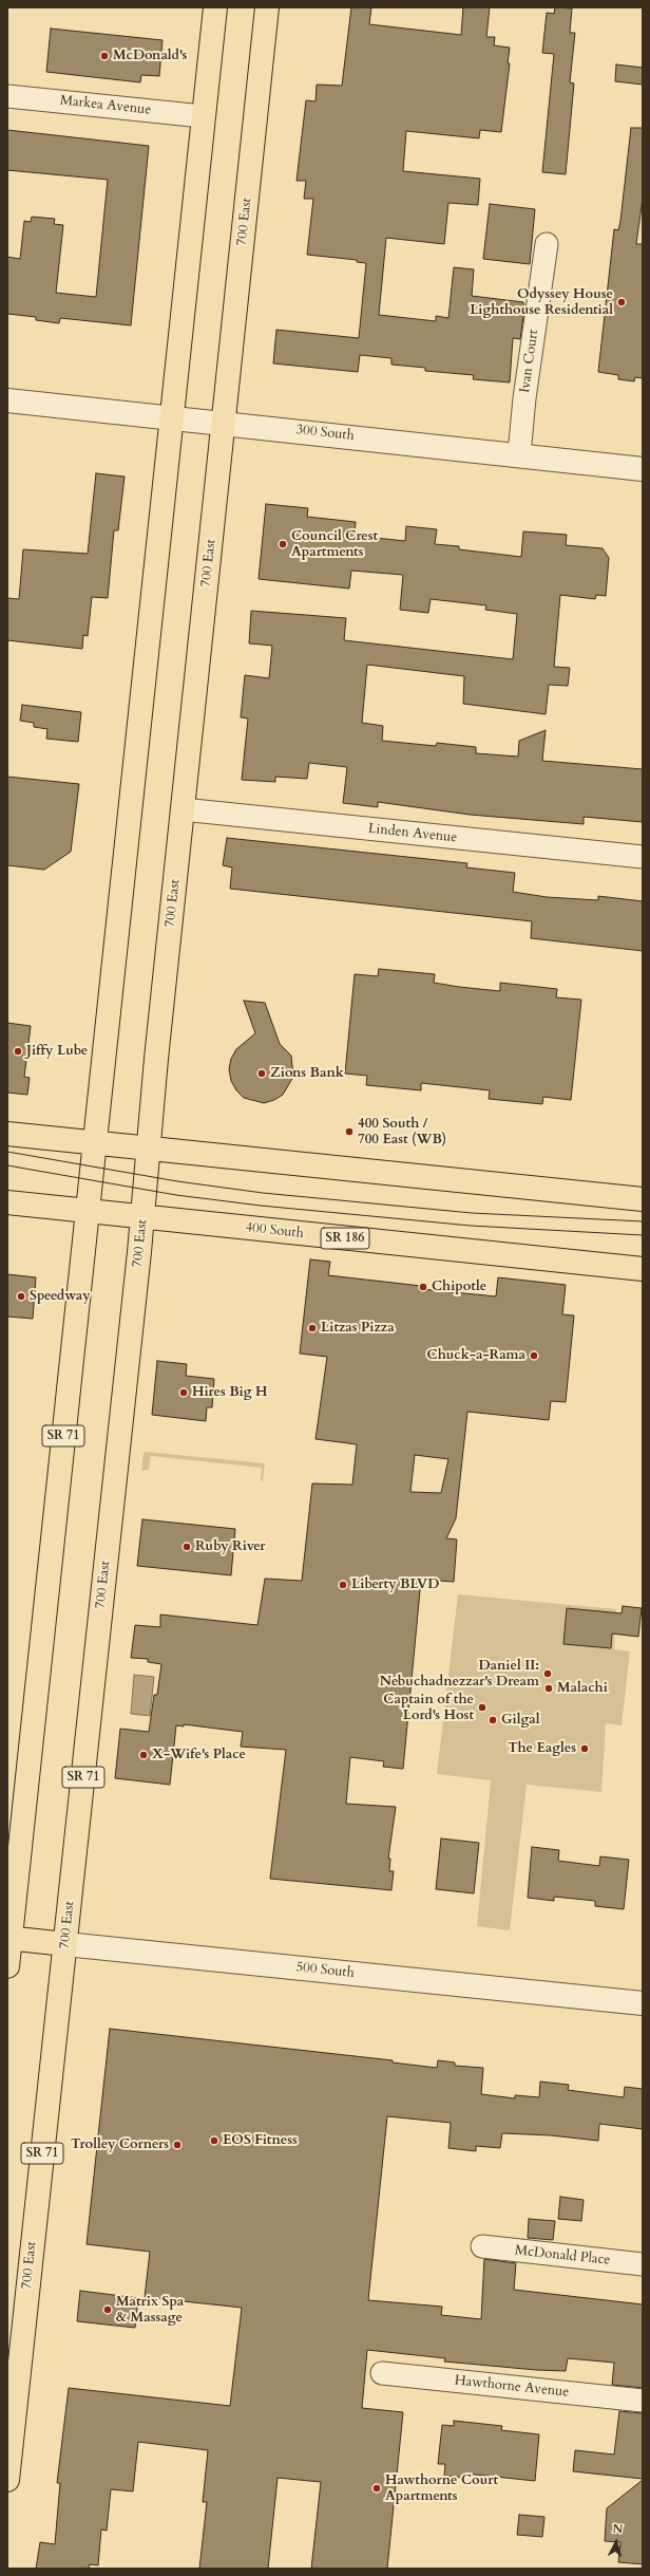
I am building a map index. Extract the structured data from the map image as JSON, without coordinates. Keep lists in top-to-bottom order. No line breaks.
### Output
{"streets":{"main road":["700 East","400 South","SR 186","SR 71","500 South"],"street":["Markea Avenue","Ivan Court","300 South","Linden Avenue","McDonald Place","Hawthorne Avenue"]},"crossings":[["700 East","300 South"],["700 East","Linden Avenue"],["700 East","400 South"],["700 East","500 South"],["Ivan Court","300 South"],["400 South","SR 71"],["SR 71","500 South"]],"places":["McDonald's","Odyssey House Lighthouse Residential","Council Crest Apartments","Jiffy Lube","Zions Bank","400 South / 700 East (WB)","Chipotle","Speedway","Litzas Pizza","Chuck-a-Rama","Hires Big H","Ruby River","Liberty BLVD","Daniel II: Nebuchadnezzar's Dream","Malachi","Captain of the Lord's Host","Gilgal","The Eagles","X-Wife's Place","EOS Fitness","Trolley Corners","Matrix Spa & Massage","Hawthorne Court Apartments"],"north":"top"}
